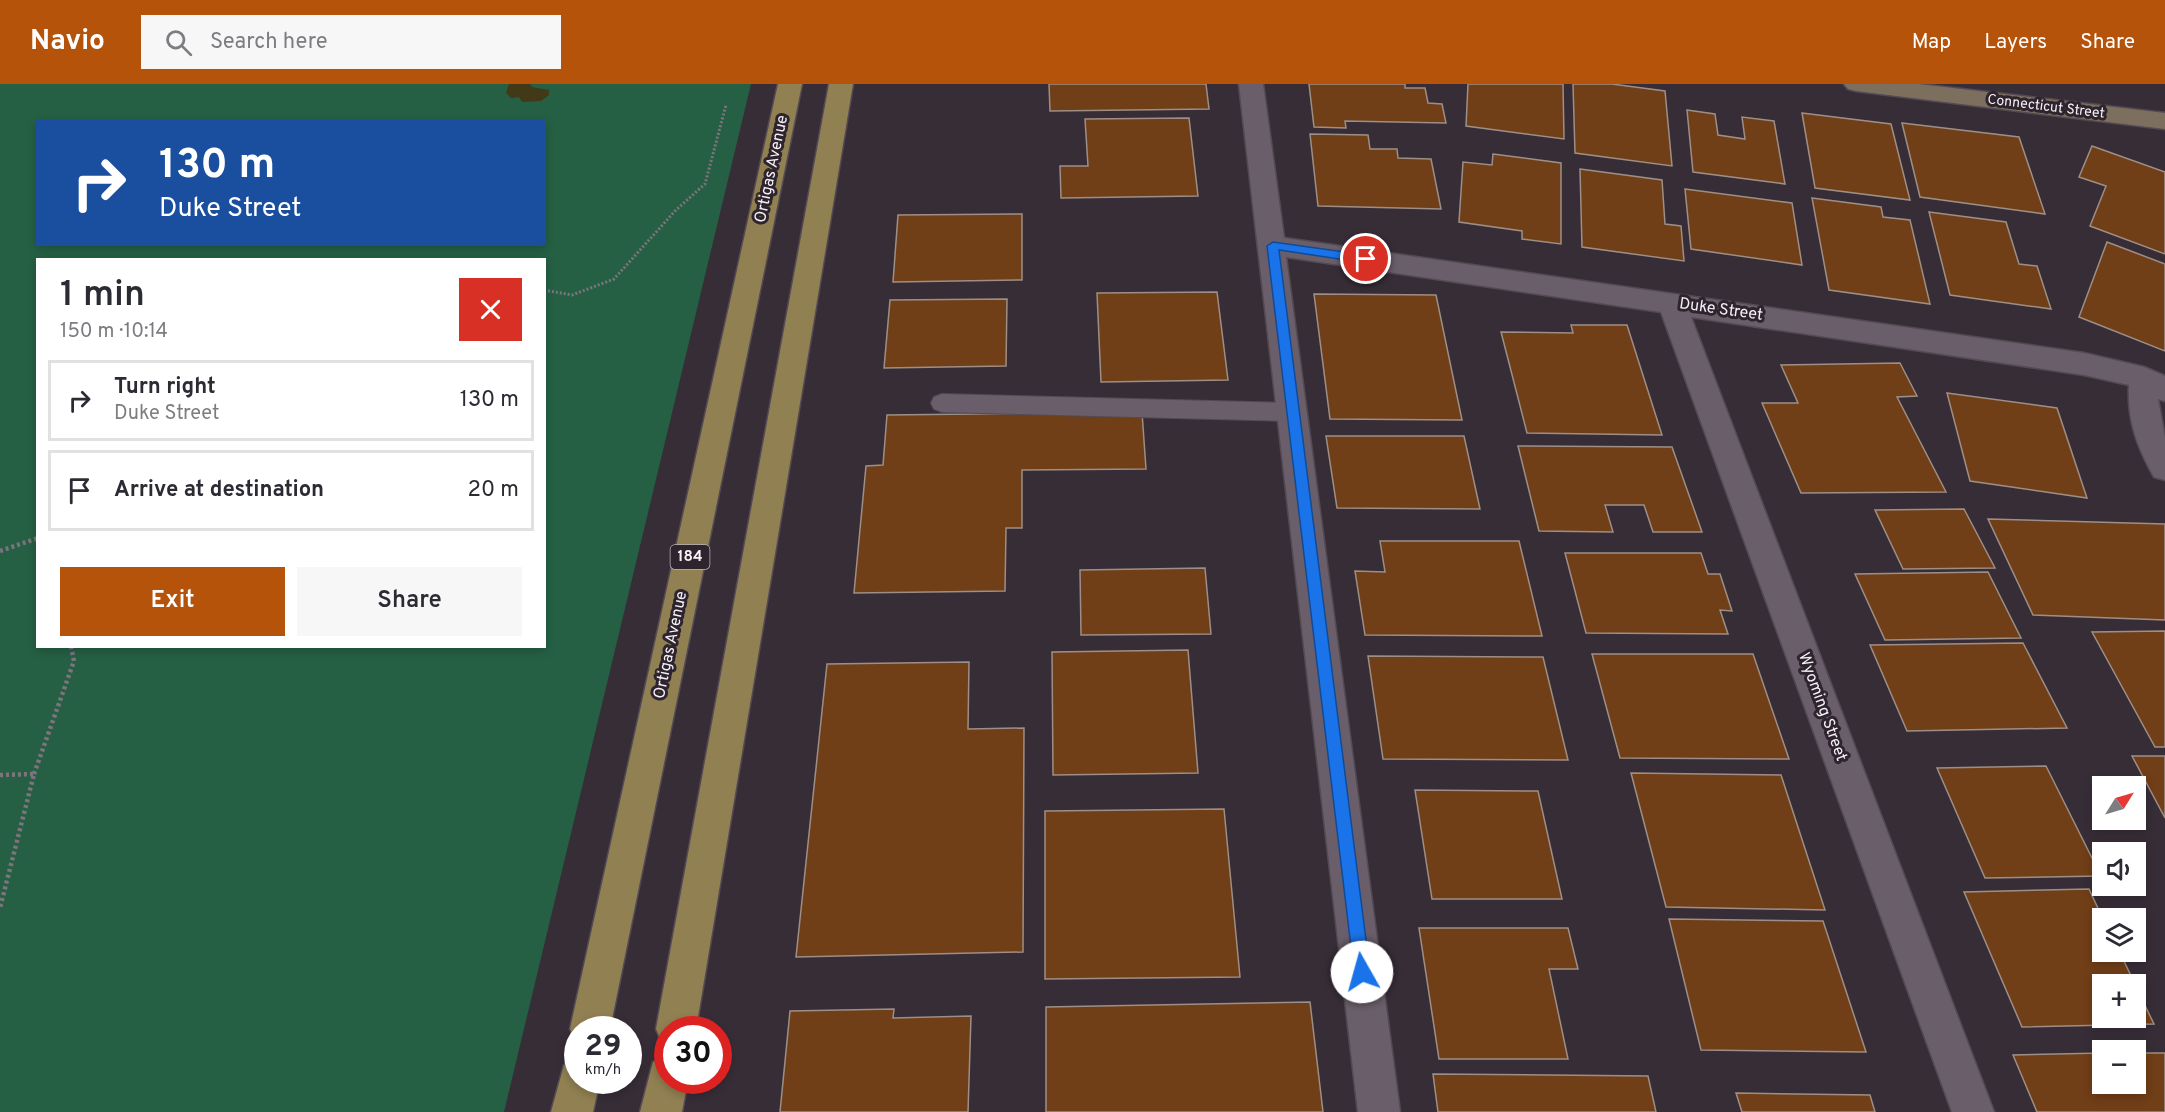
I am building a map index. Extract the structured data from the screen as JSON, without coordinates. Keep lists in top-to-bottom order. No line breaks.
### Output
{"streets":{"main road":["Ortigas Avenue","184"],"street":["Connecticut Street","Duke Street","Wyoming Street"]},"crossings":[["Duke Street","Wyoming Street"]],"north":"top right","page":{"header":"Navio","search":"Search here","nav":["Map","Layers","Share"],"turn":["130 m","Duke Street"],"heading":["1 min","150 m · 10:14"],"list":[{"name":"Turn right","note":"Duke Street","value":"130 m"},{"name":"Arrive at destination","value":"20 m"}],"buttons":["Exit","Share"],"map_buttons":["+","−"],"speed":"29 km/h","limit":"30"}}
